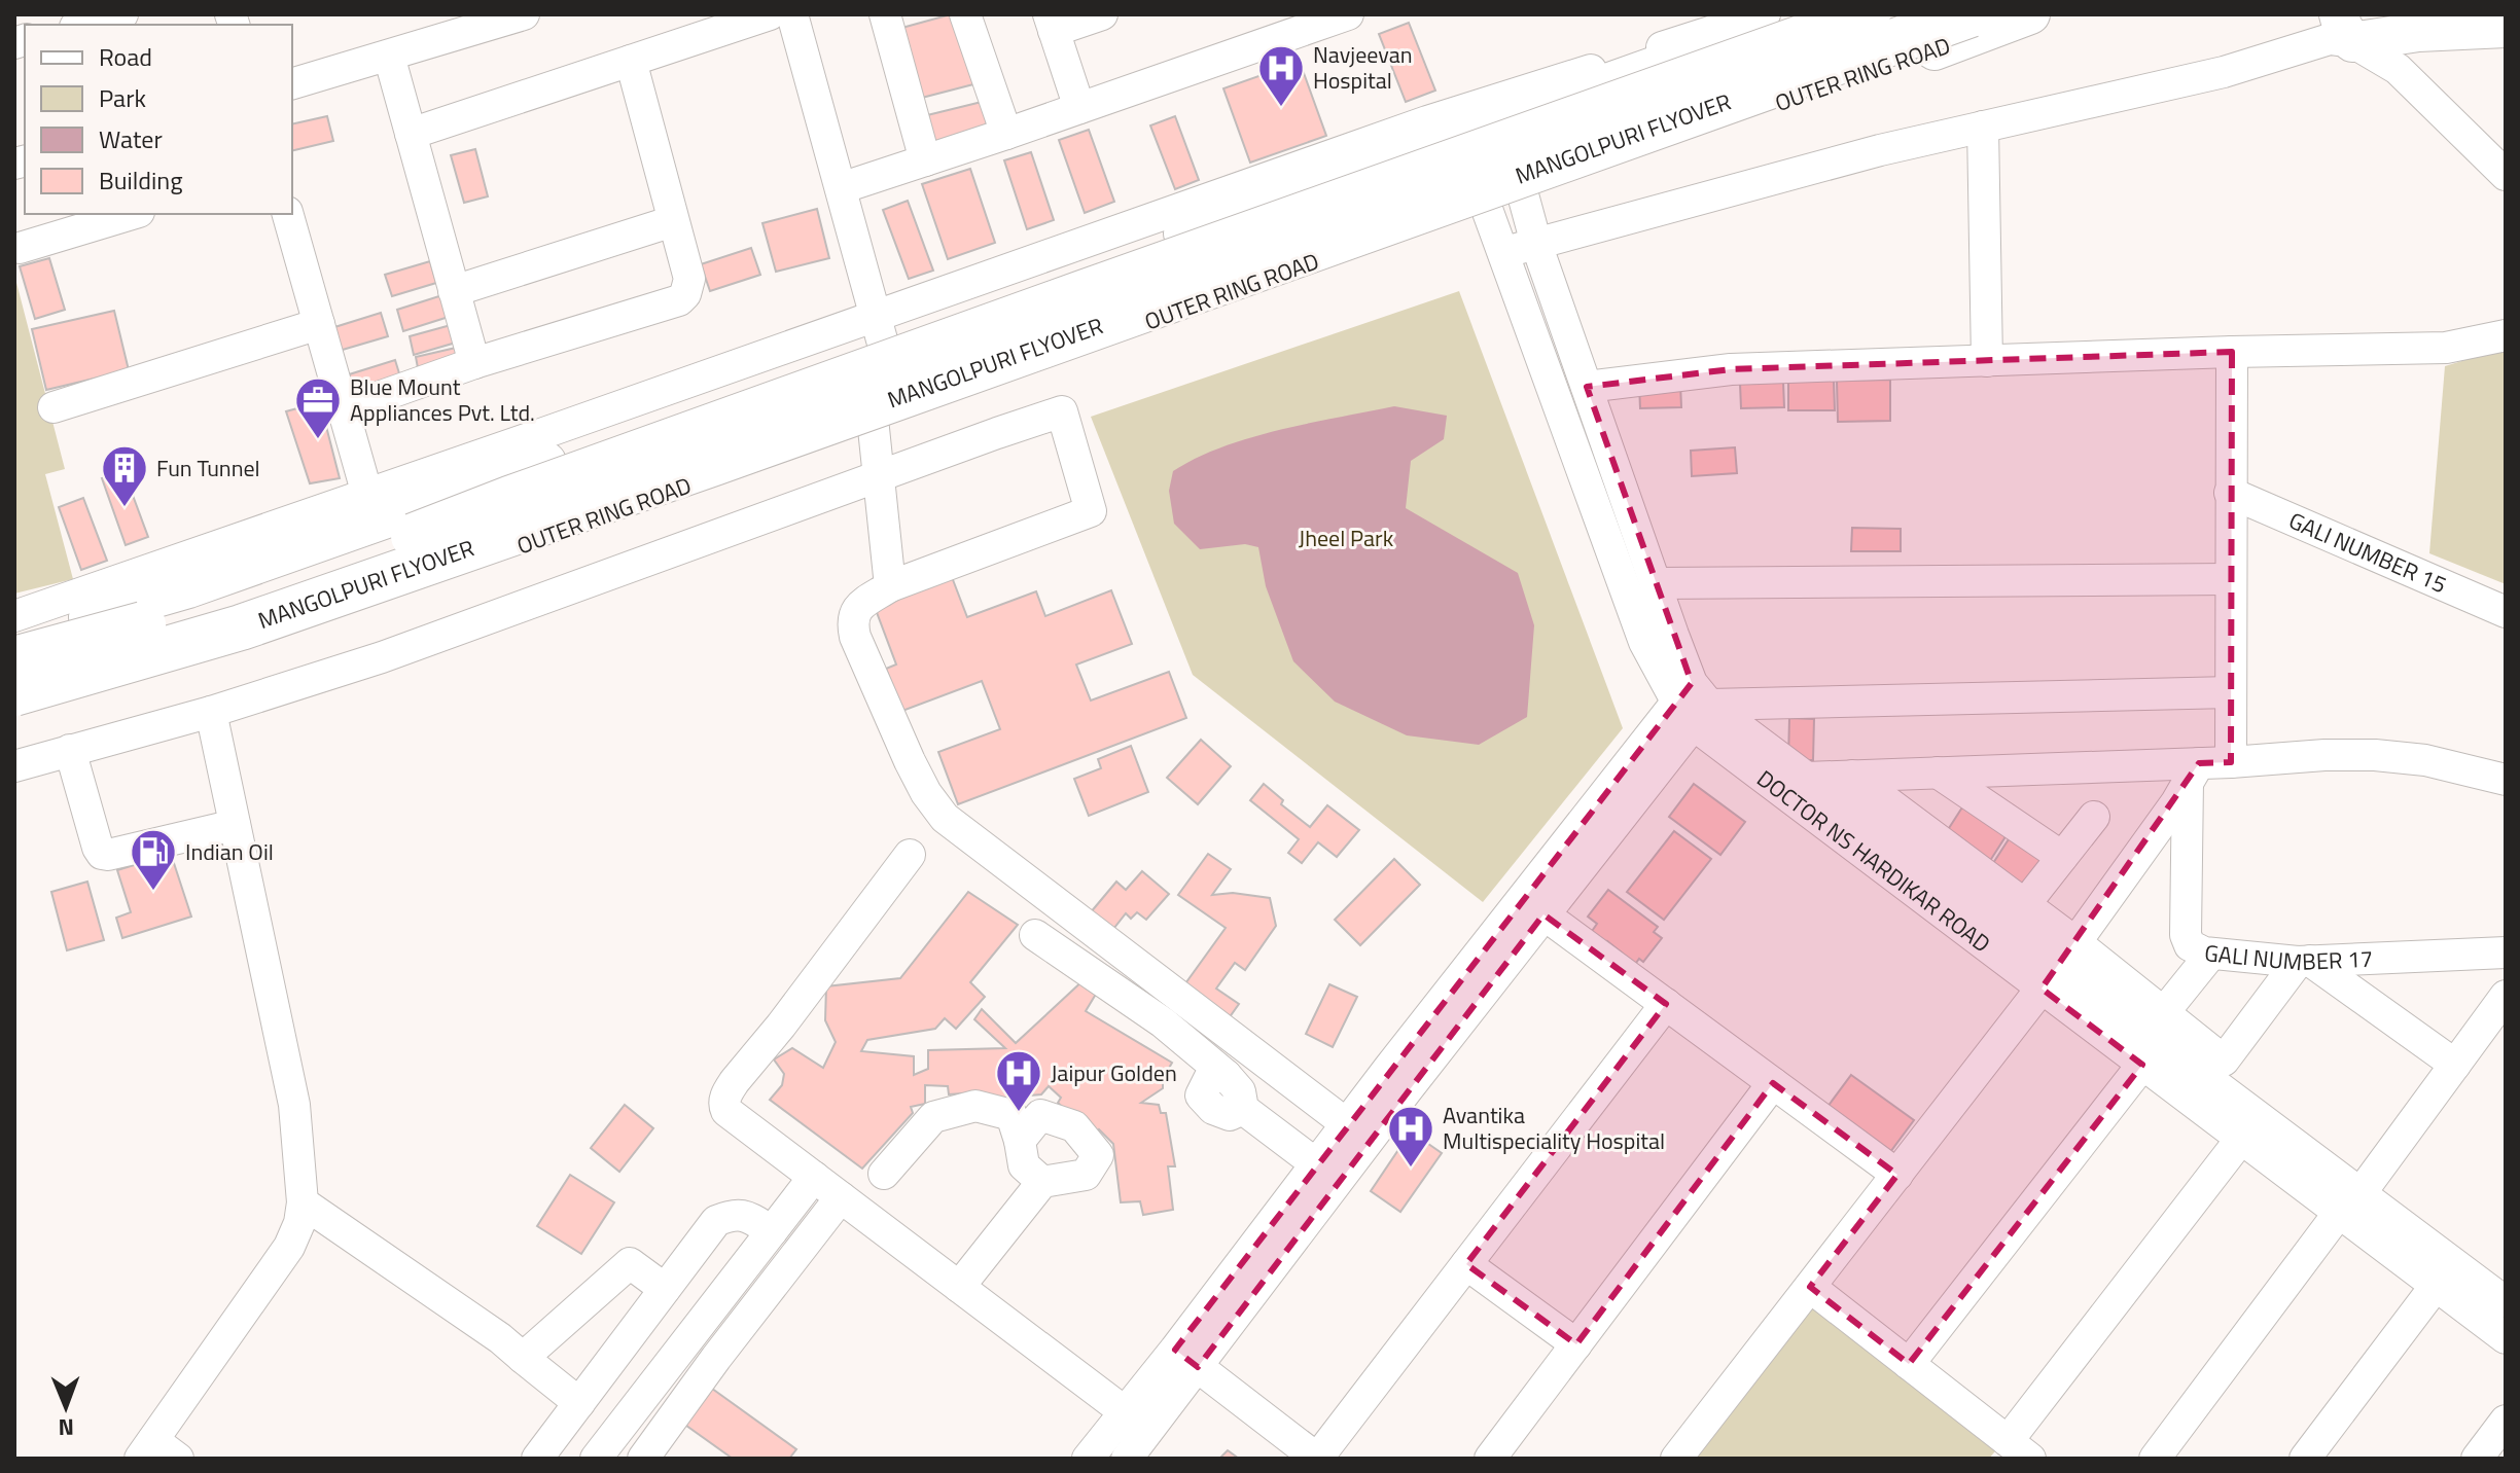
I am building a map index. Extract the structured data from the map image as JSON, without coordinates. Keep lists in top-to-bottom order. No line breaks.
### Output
{"streets":{"highway":["MANGOLPURI FLYOVER"],"main road":["OUTER RING ROAD"],"street":["GALI NUMBER 15","DOCTOR NS HARDIKAR ROAD","GALI NUMBER 17"]},"crossings":[["OUTER RING ROAD","DOCTOR NS HARDIKAR ROAD"]],"parks":["Jheel Park"],"places":{"hospital":["Navjeevan Hospital","Jaipur Golden","Avantika Multispeciality Hospital"],"office":["Blue Mount Appliances Pvt. Ltd."],"building":["Fun Tunnel"],"fuel station":["Indian Oil"]},"legend":["Road","Park","Water","Building"],"north":"bottom"}
